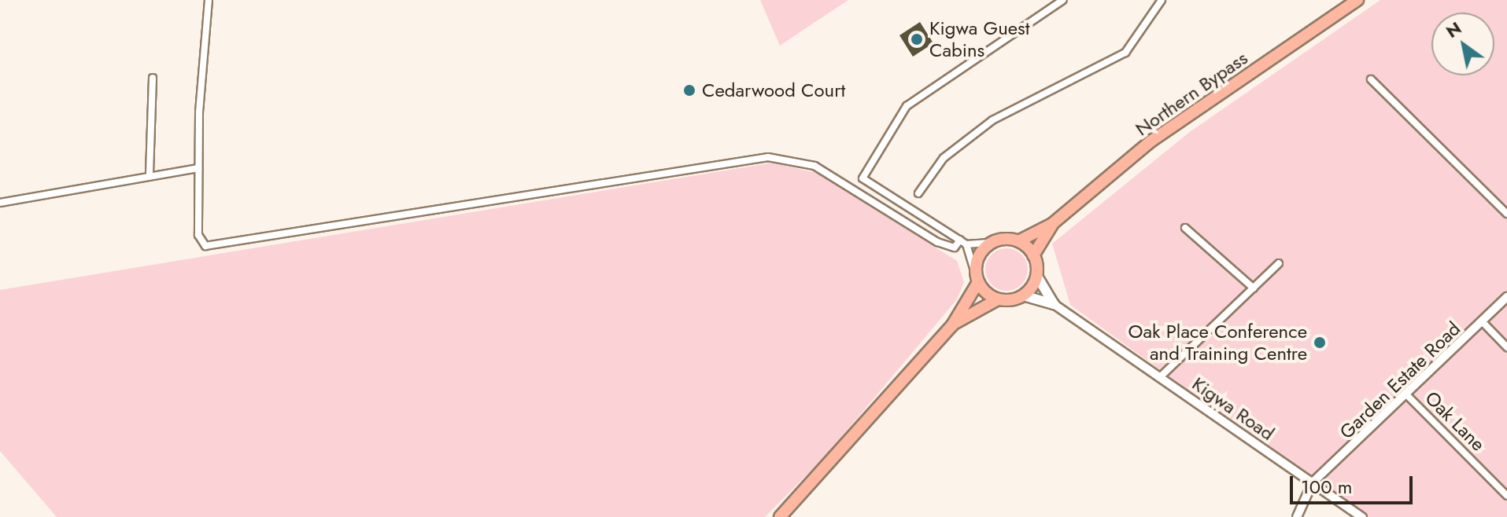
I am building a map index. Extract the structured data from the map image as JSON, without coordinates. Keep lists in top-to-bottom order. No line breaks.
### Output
{"streets":{"main road":["Northern Bypass"],"street":["Garden Estate Road","Kigwa Road","Oak Lane"]},"crossings":[["Garden Estate Road","Kigwa Road"],["Garden Estate Road","Oak Lane"]],"places":["Kigwa Guest Cabins","Cedarwood Court","Oak Place Conference and Training Centre"],"scale_bar":"100 m","north":"top left"}
